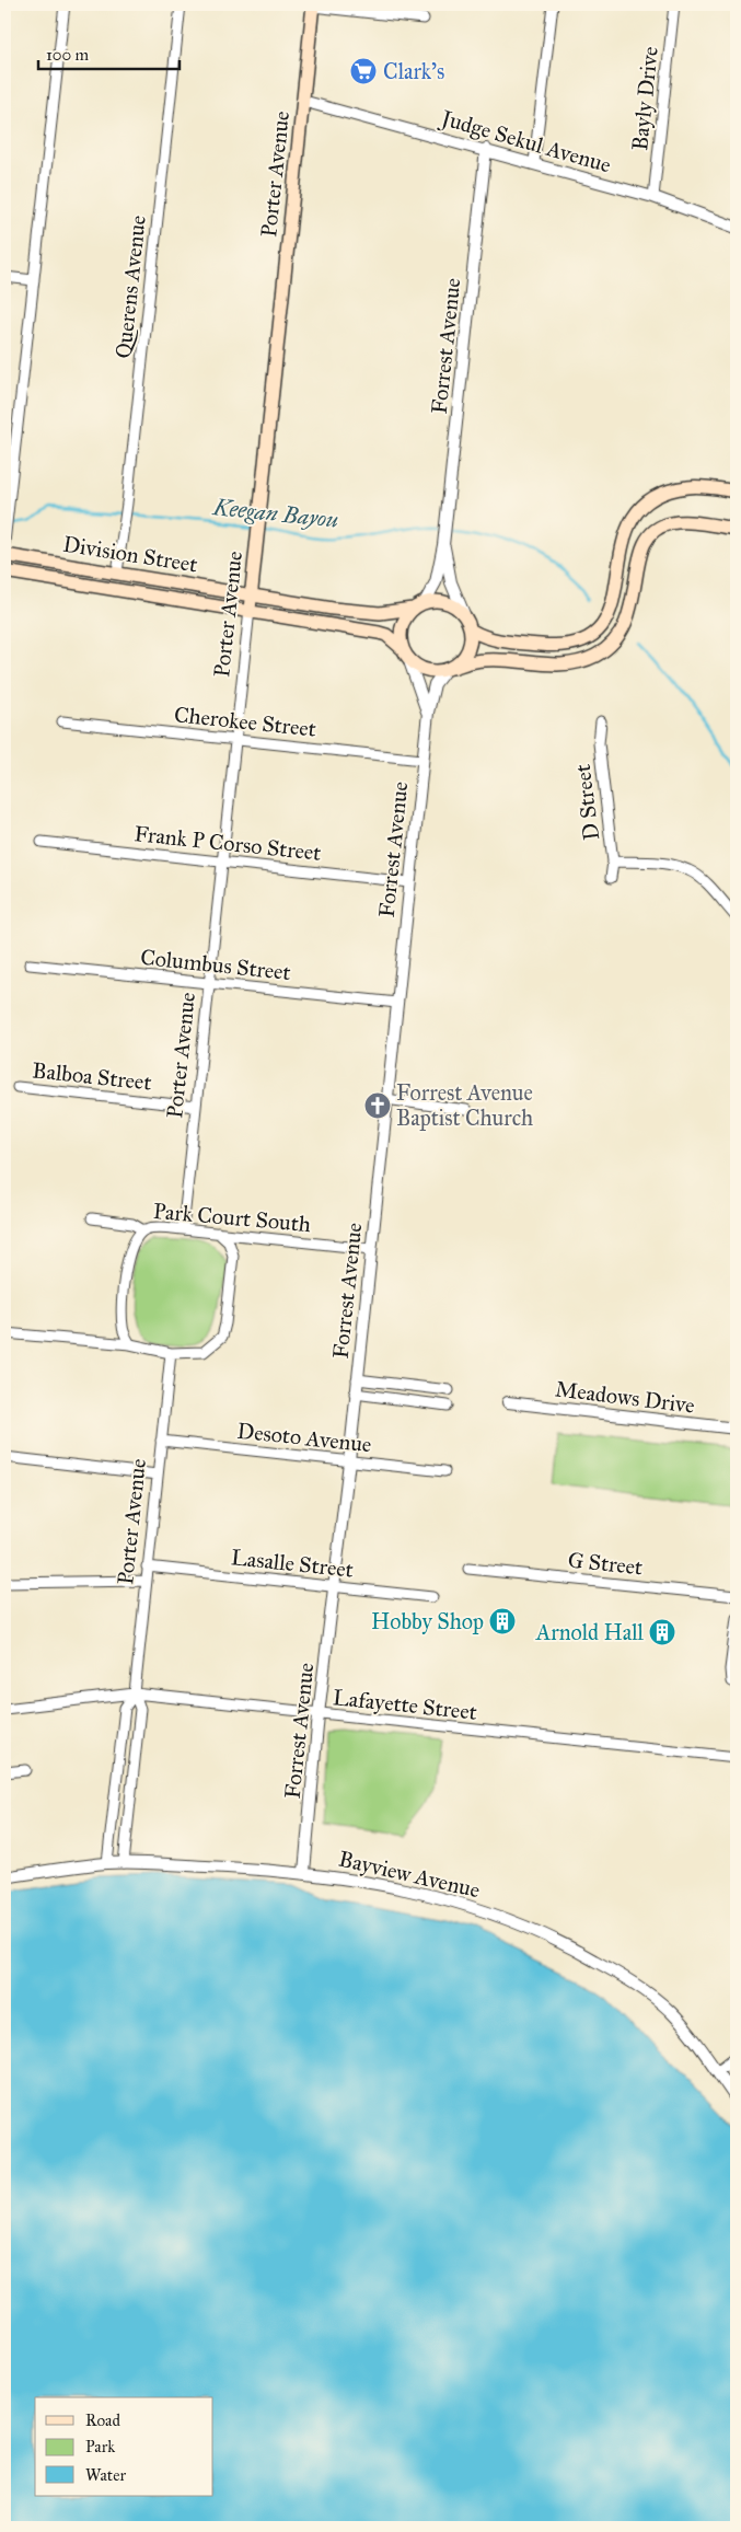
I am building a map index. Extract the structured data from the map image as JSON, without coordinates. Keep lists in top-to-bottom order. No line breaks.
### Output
{"streets":{"main road":["Porter Avenue","Division Street"],"street":["Bayly Drive","Judge Sekul Avenue","Querens Avenue","Forrest Avenue","Cherokee Street","D Street","Frank P Corso Street","Columbus Street","Balboa Street","Park Court South","Meadows Drive","Desoto Avenue","Lasalle Street","G Street","Lafayette Street","Bayview Avenue"]},"crossings":[["Bayly Drive","Judge Sekul Avenue"],["Judge Sekul Avenue","Porter Avenue"],["Judge Sekul Avenue","Forrest Avenue"],["Porter Avenue","Division Street"],["Porter Avenue","Cherokee Street"],["Porter Avenue","Frank P Corso Street"],["Porter Avenue","Columbus Street"],["Porter Avenue","Balboa Street"],["Porter Avenue","Park Court South"],["Porter Avenue","Desoto Avenue"],["Porter Avenue","Lasalle Street"],["Porter Avenue","Lafayette Street"],["Porter Avenue","Bayview Avenue"],["Querens Avenue","Division Street"],["Forrest Avenue","Division Street"],["Forrest Avenue","Cherokee Street"],["Forrest Avenue","Frank P Corso Street"],["Forrest Avenue","Columbus Street"],["Forrest Avenue","Park Court South"],["Forrest Avenue","Desoto Avenue"],["Forrest Avenue","Lasalle Street"],["Forrest Avenue","Lafayette Street"],["Forrest Avenue","Bayview Avenue"]],"water":["Keegan Bayou"],"places":{"supermarket":["Clark's"],"church":["Forrest Avenue Baptist Church"],"building":["Hobby Shop","Arnold Hall"]},"legend":["Road","Park","Water"],"scale_bar":"100 m"}
